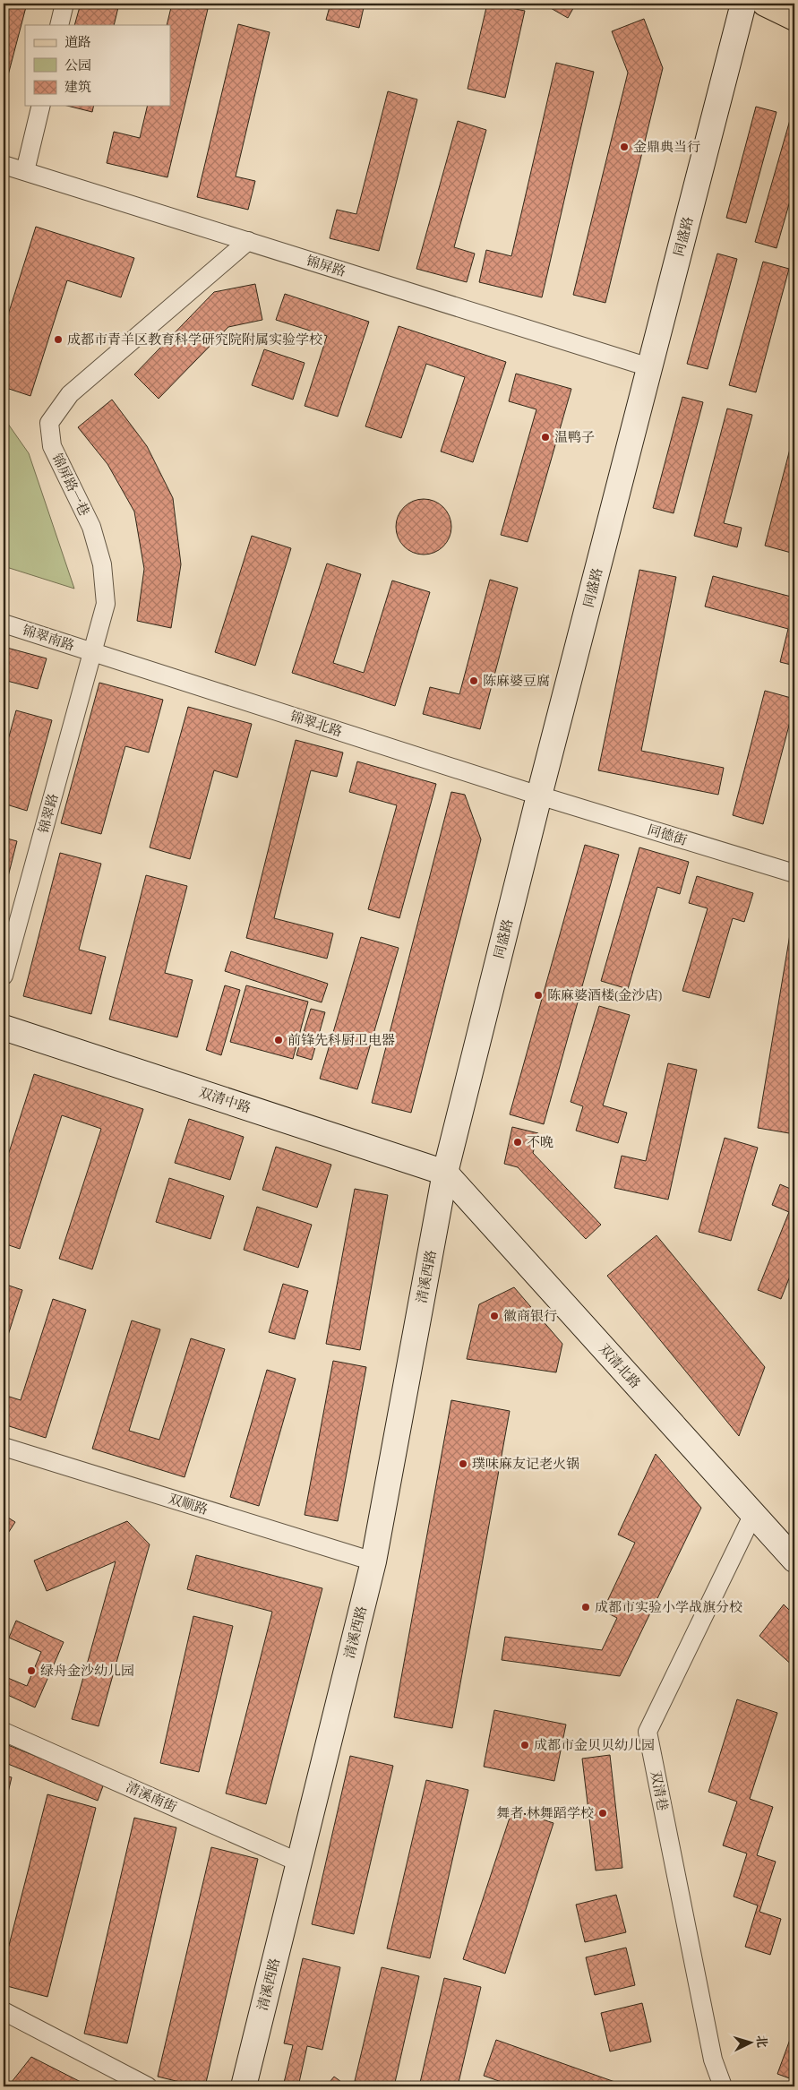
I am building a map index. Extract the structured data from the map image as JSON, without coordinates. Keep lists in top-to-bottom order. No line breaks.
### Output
{"streets":{"street":["同盛路","锦屏路","锦屏路一巷","锦翠南路","锦翠北路","锦翠路","同德街","双清中路","清溪西路","双清北路","双顺路","双清巷","清溪南街"]},"crossings":[["同盛路","锦屏路"],["同盛路","锦翠北路"],["同盛路","同德街"],["同盛路","双清中路"],["同盛路","清溪西路"],["同盛路","双清北路"],["锦屏路","锦屏路一巷"],["锦屏路一巷","锦翠南路"],["锦屏路一巷","锦翠北路"],["锦屏路一巷","锦翠路"],["锦翠南路","锦翠北路"],["锦翠南路","锦翠路"],["锦翠北路","锦翠路"],["锦翠北路","同德街"],["双清中路","清溪西路"],["双清中路","双清北路"],["清溪西路","双清北路"],["清溪西路","双顺路"],["清溪西路","清溪南街"],["双清北路","双清巷"]],"places":["金鼎典当行","成都市青羊区教育科学研究院附属实验学校","温鸭子","陈麻婆豆腐","陈麻婆酒楼(金沙店)","前锋先科厨卫电器","不晚","徽商银行","璞味麻友记老火锅","成都市实验小学战旗分校","绿舟金沙幼儿园","成都市金贝贝幼儿园","舞者·林舞蹈学校"],"legend":["道路","公园","建筑"],"north":"right"}
